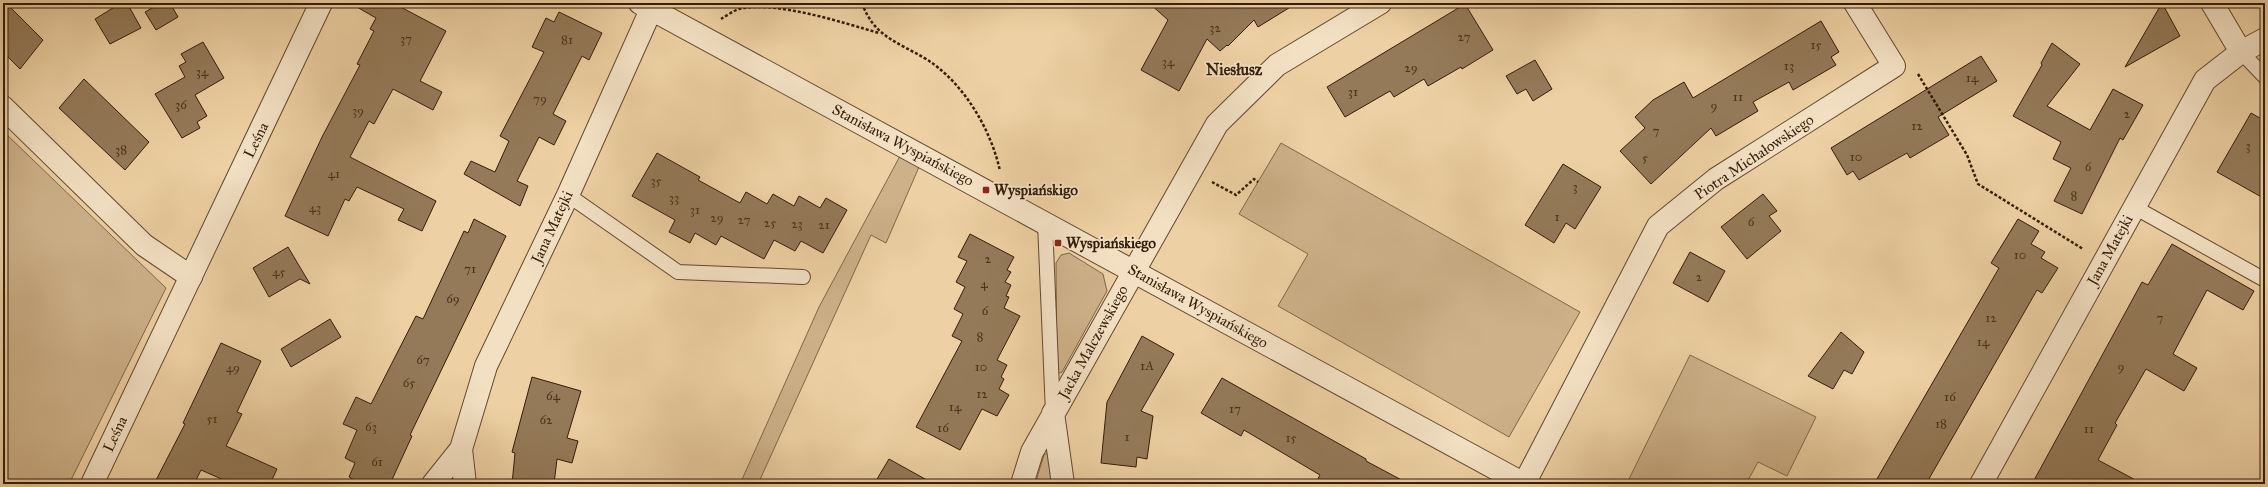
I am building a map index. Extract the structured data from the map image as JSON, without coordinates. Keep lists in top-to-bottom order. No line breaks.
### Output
{"streets":{"street":["Leśna","Stanisława Wyspiańskiego","Piotra Michałowskiego","Jana Matejki","Jacka Malczewskiego"]},"crossings":[["Stanisława Wyspiańskiego","Piotra Michałowskiego"],["Stanisława Wyspiańskiego","Jana Matejki"],["Stanisława Wyspiańskiego","Jacka Malczewskiego"]],"districts":["Niesłusz"],"places":{"transit":["Wyspiańskigo","Wyspiańskiego"]},"house_numbers":["32","27","37","81","15","34","13","29","34","14","31","11","79","36","9","39","2","12","7","3","38","10","5","6","41","35","3","8","33","43","31","1","29","27","6","25","23","21","10","2","71","45","2","4","69","6","12","7","8","14","67","1A","10","9","49","65","12","64","16","14","17","51","62","18","63","16","11","1","15","61"]}
